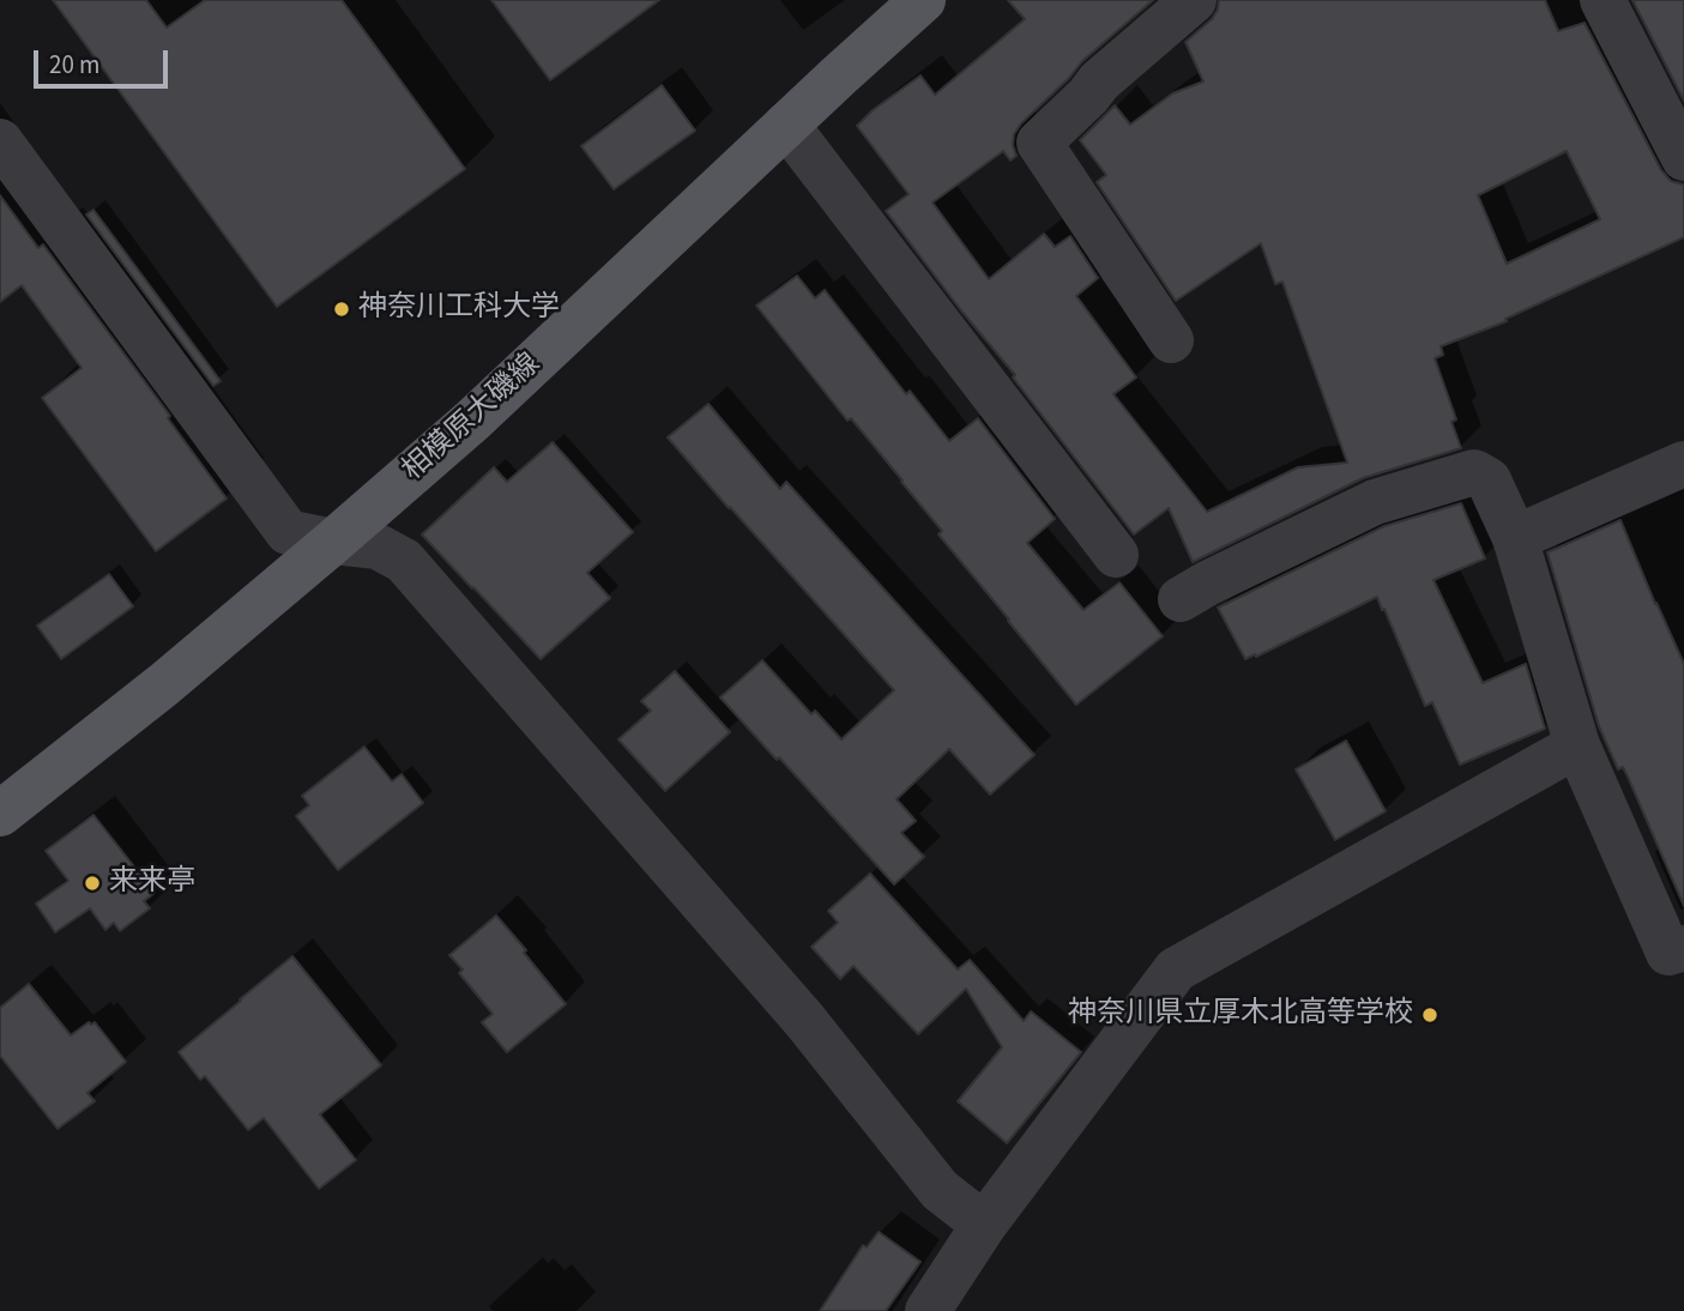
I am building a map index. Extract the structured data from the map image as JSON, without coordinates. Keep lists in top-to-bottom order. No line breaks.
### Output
{"streets":{"main road":["相模原大磯線"]},"places":["神奈川工科大学","来来亭","神奈川県立厚木北高等学校"],"scale_bar":"20 m"}
